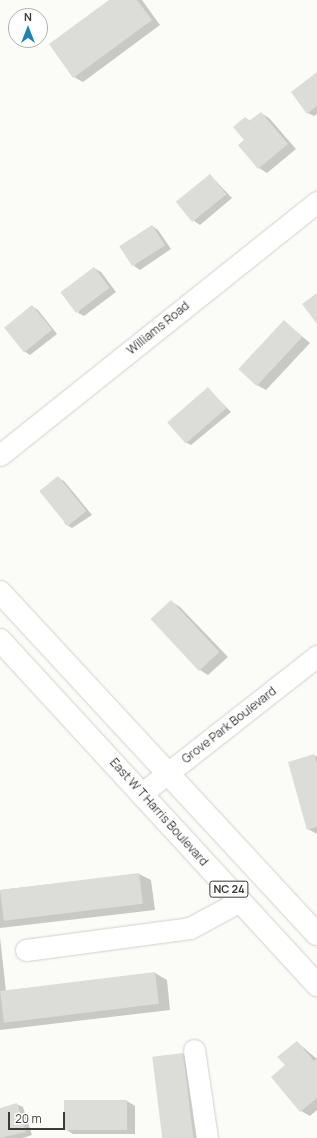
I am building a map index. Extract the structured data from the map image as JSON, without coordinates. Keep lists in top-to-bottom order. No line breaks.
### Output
{"streets":{"main road":["East W T Harris Boulevard","NC 24"],"street":["Williams Road","Grove Park Boulevard"]},"crossings":[["Grove Park Boulevard","East W T Harris Boulevard"],["Grove Park Boulevard","NC 24"]],"scale_bar":"20 m","north":"top"}
